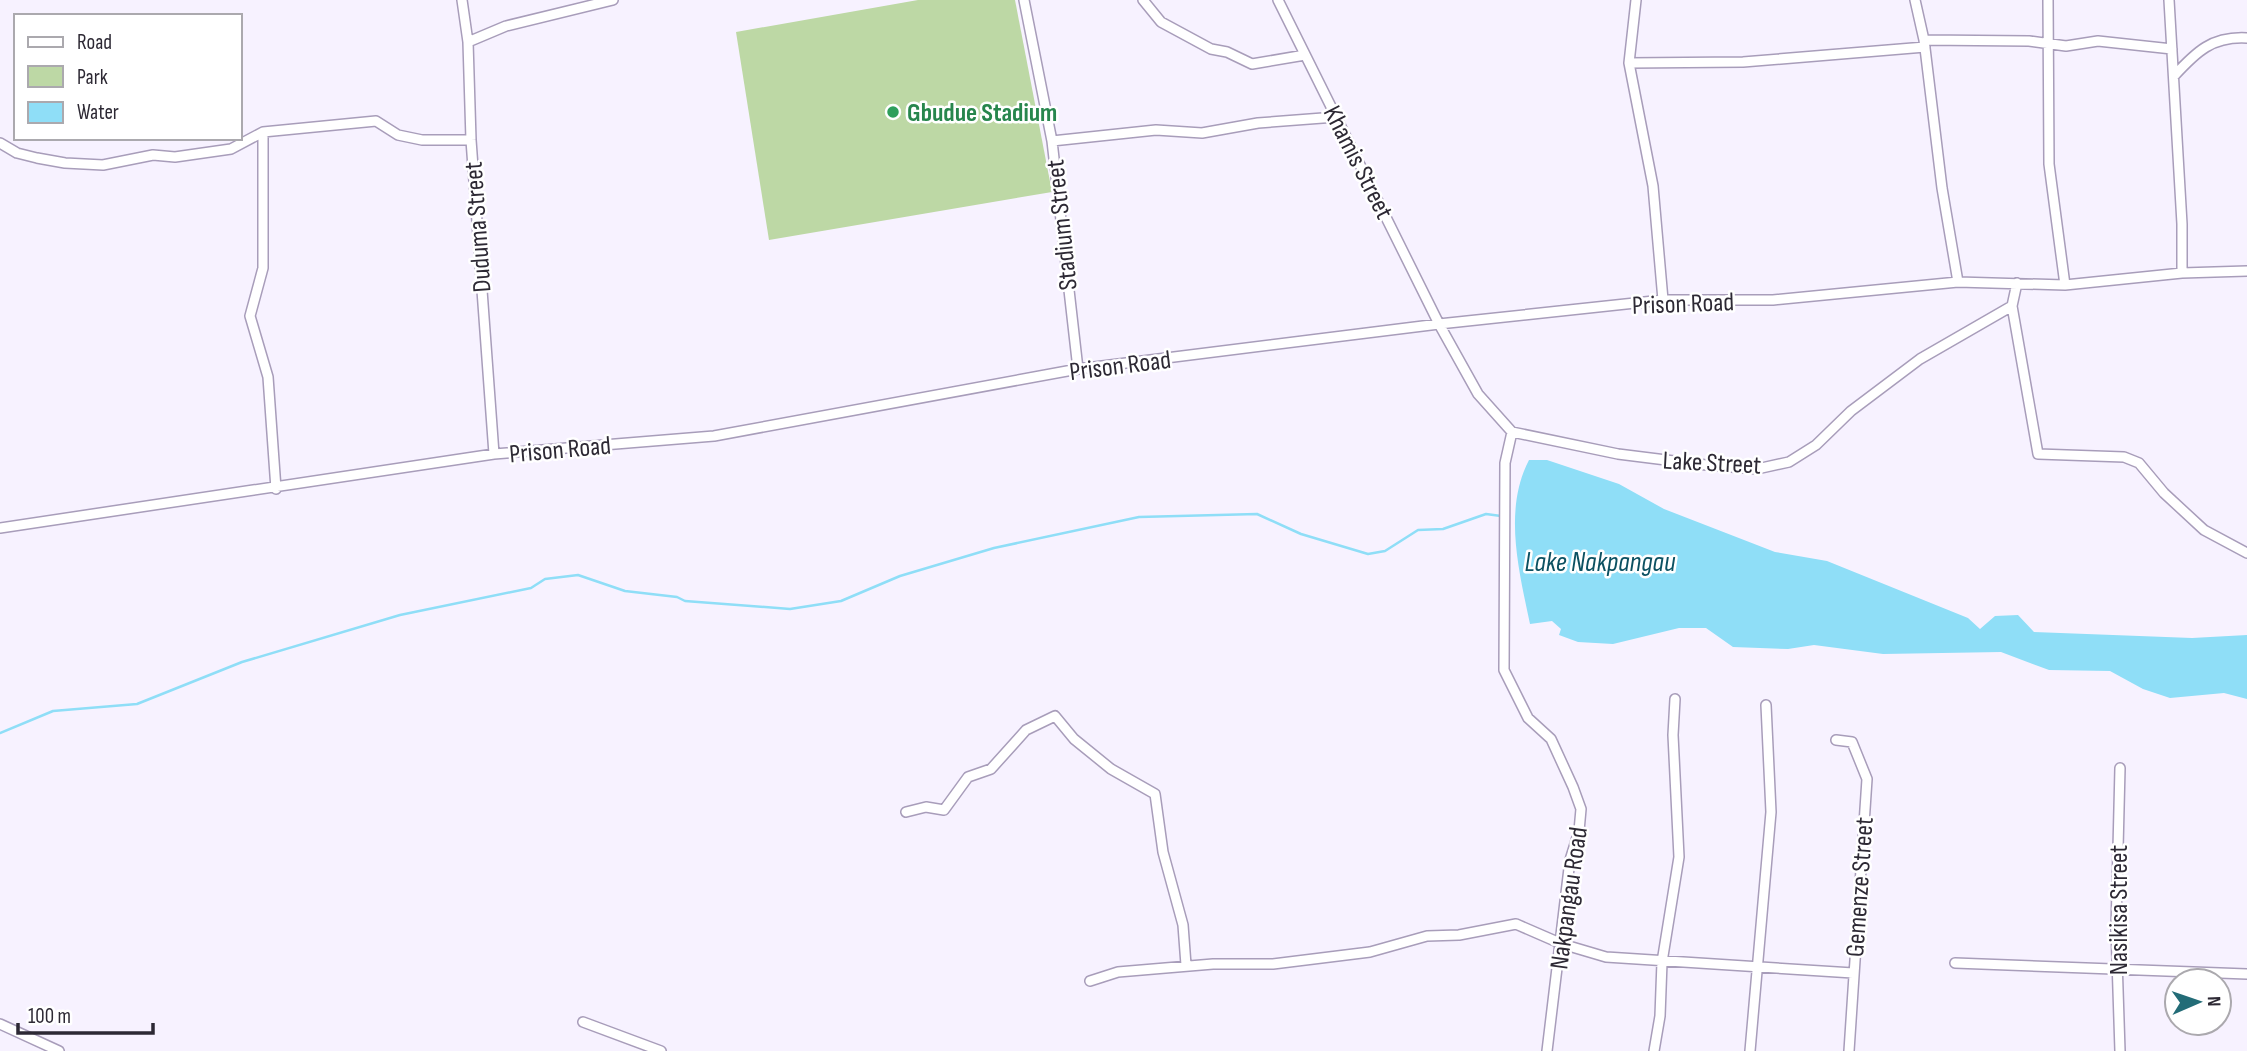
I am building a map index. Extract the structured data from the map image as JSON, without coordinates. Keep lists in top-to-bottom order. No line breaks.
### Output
{"streets":{"street":["Khamis Street","Stadium Street","Duduma Street","Prison Road","Lake Street","Gemenze Street","Nakpangau Road","Nasikisa Street"]},"crossings":[["Khamis Street","Prison Road"],["Stadium Street","Prison Road"],["Duduma Street","Prison Road"],["Lake Street","Nakpangau Road"]],"water":["Lake Nakpangau"],"places":["Gbudue Stadium"],"legend":["Road","Park","Water"],"scale_bar":"100 m","north":"right"}
